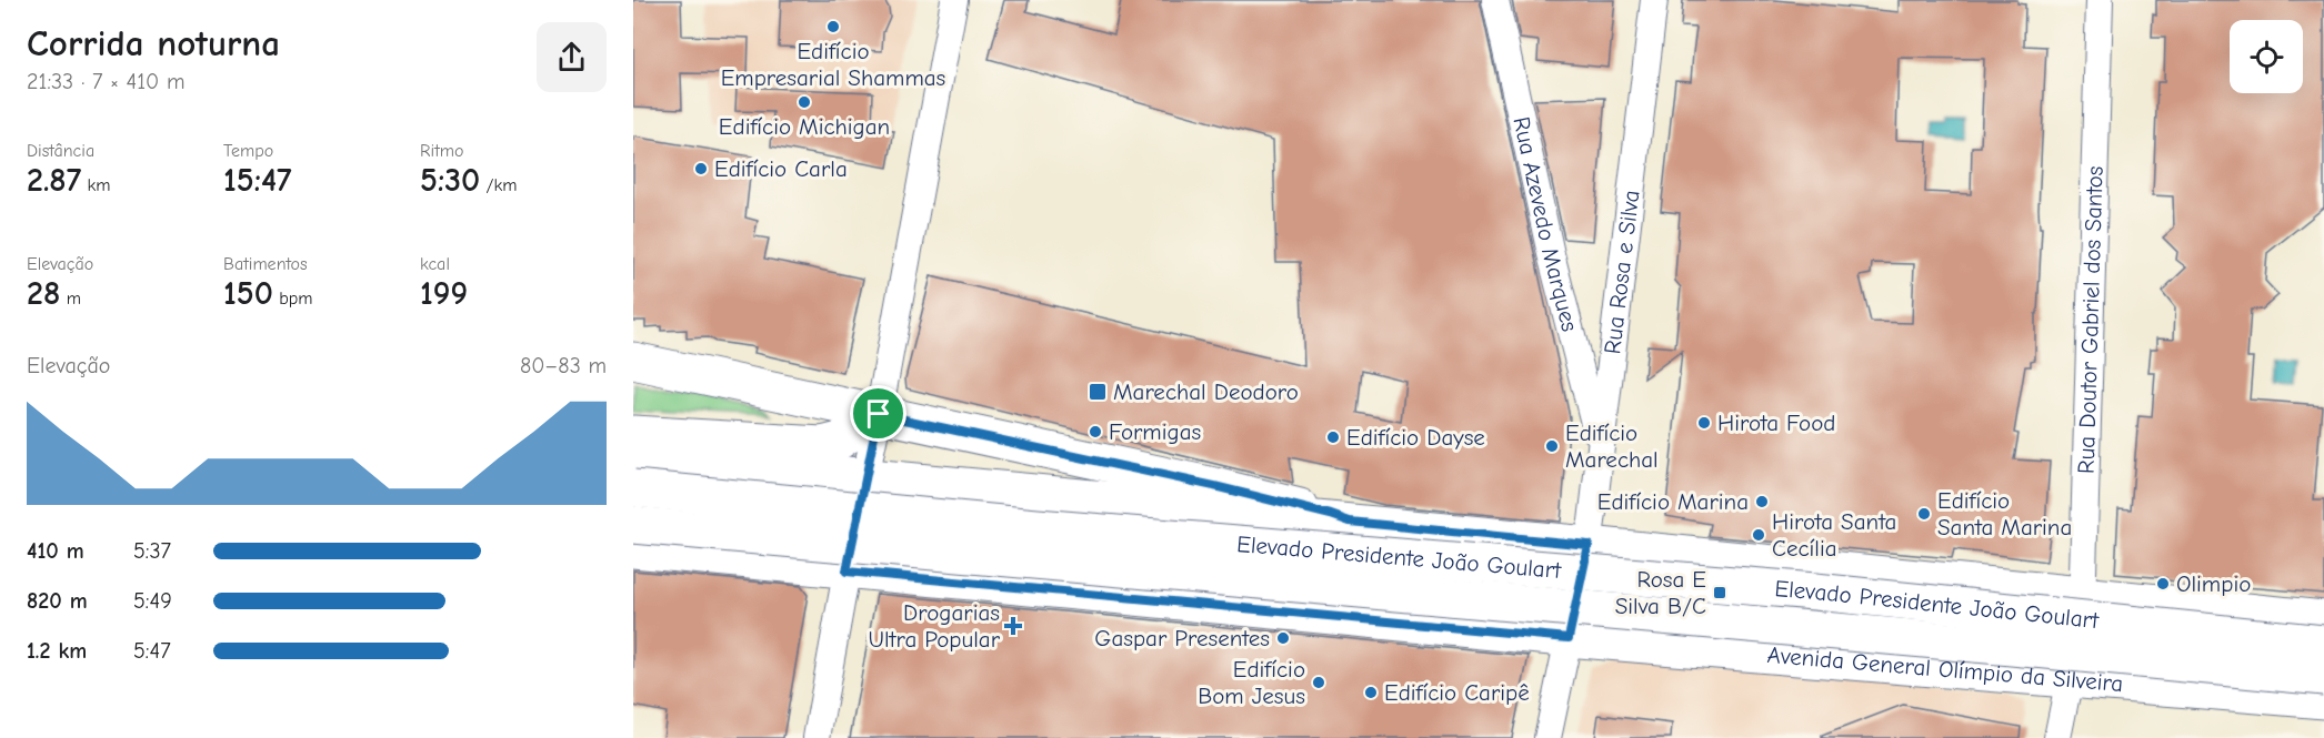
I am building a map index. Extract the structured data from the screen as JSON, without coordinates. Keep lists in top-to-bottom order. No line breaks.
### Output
{"streets":{"main road":["Elevado Presidente João Goulart","Avenida General Olímpio da Silveira"],"street":["Rua Azevedo Marques","Rua Rosa e Silva","Rua Doutor Gabriel dos Santos"]},"crossings":[["Rua Azevedo Marques","Rua Rosa e Silva"],["Rua Rosa e Silva","Avenida General Olímpio da Silveira"],["Rua Doutor Gabriel dos Santos","Avenida General Olímpio da Silveira"]],"places":{"other":["Edifício Empresarial Shammas","Edifício Michigan","Edifício Carla","Hirota Food","Formigas","Edifício Dayse","Edifício Marechal","Edifício Marina","Edifício Santa Marina","Hirota Santa Cecília","Olimpio","Gaspar Presentes","Edifício Bom Jesus","Edifício Caripê"],"transit":["Marechal Deodoro","Rosa E Silva B/C"],"health":["Drogarias Ultra Popular"]},"page":{"heading":["Corrida noturna","21:33 · 7 × 410 m"],"stats":[["Distância","2.87 km"],["Tempo","15:47"],["Ritmo","5:30 /km"],["Elevação","28 m"],["Batimentos","150 bpm"],["kcal","199"]],"chart":["Elevação","80–83 m"],"list":[{"name":"410 m","note":"5:37"},{"name":"820 m","note":"5:49"},{"name":"1.2 km","note":"5:47"}]}}
